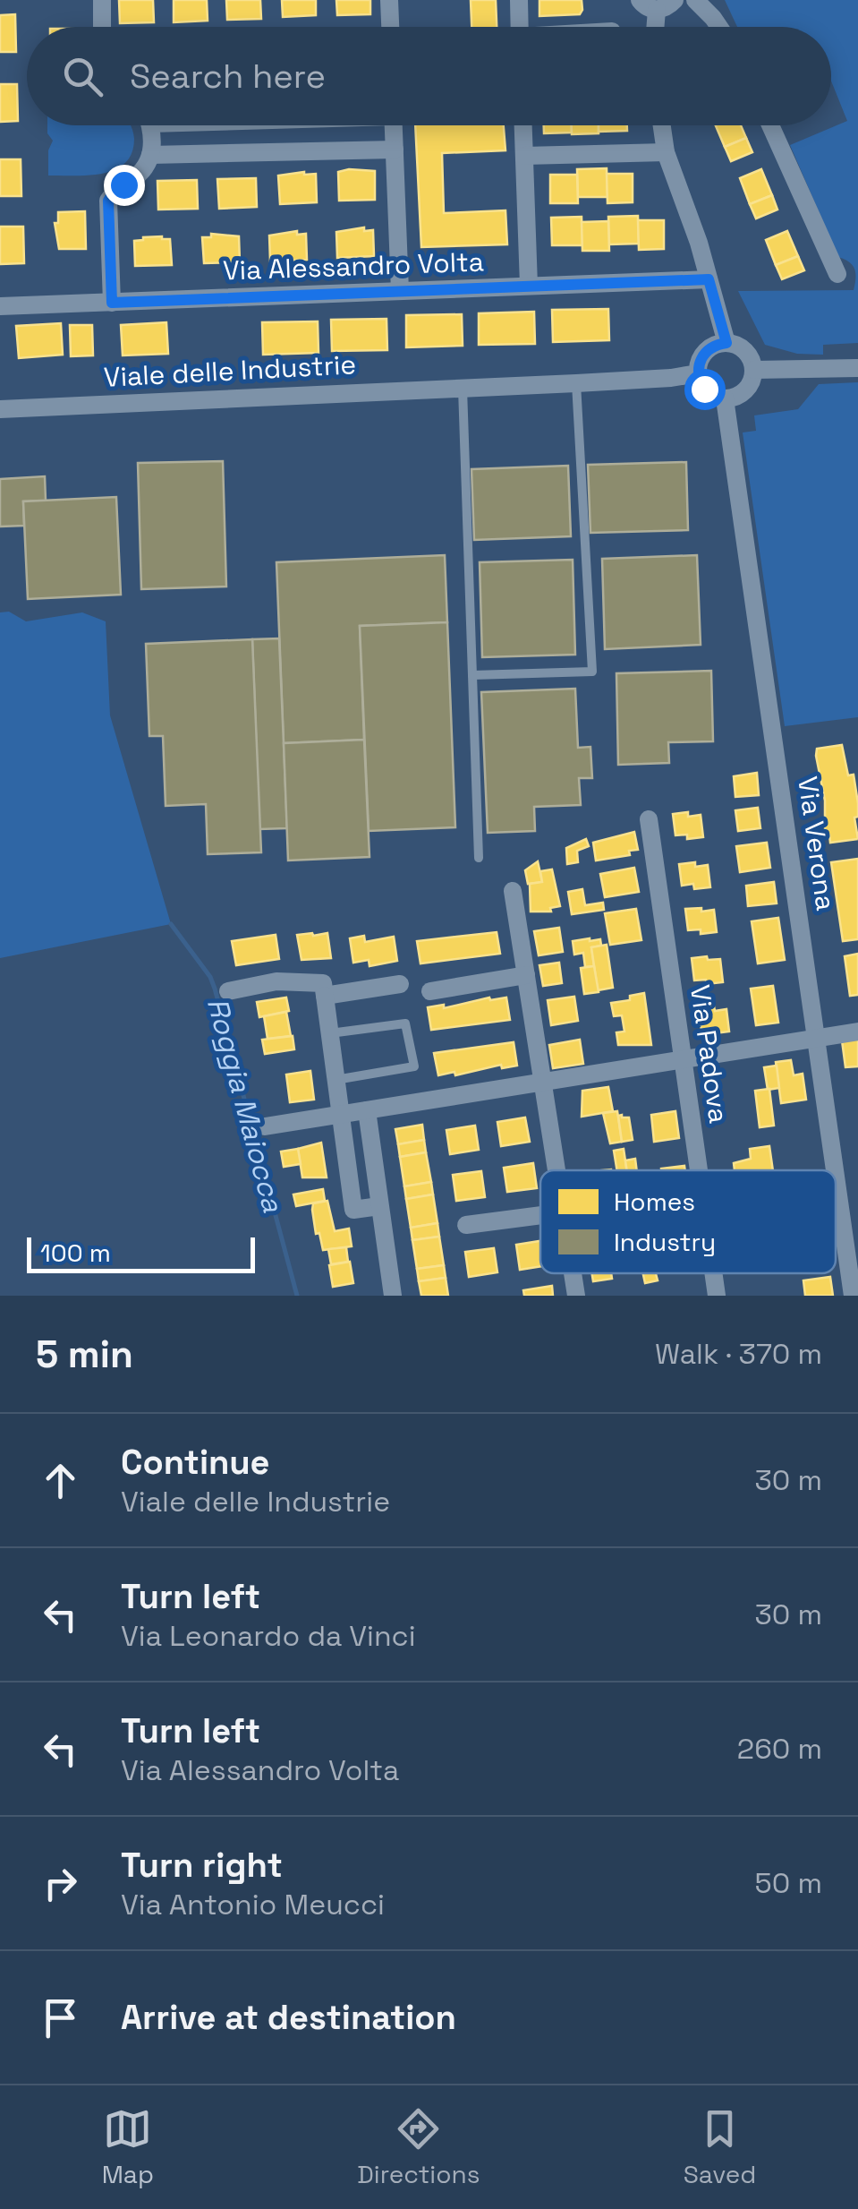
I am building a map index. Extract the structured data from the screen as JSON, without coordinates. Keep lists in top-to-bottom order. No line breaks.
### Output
{"streets":{"street":["Via Alessandro Volta","Viale delle Industrie","Via Verona","Via Padova"]},"crossings":[["Viale delle Industrie","Via Verona"]],"water":["Roggia Maiocca"],"legend":["Homes","Industry"],"scale_bar":"100 m","page":{"search":"Search here","scale":"100 m","heading":["5 min","Walk · 370 m"],"list":[["Continue","Viale delle Industrie","30 m"],["Turn left","Via Leonardo da Vinci","30 m"],["Turn left","Via Alessandro Volta","260 m"],["Turn right","Via Antonio Meucci","50 m"],"Arrive at destination"],"nav":["Map","Directions","Saved"]}}
